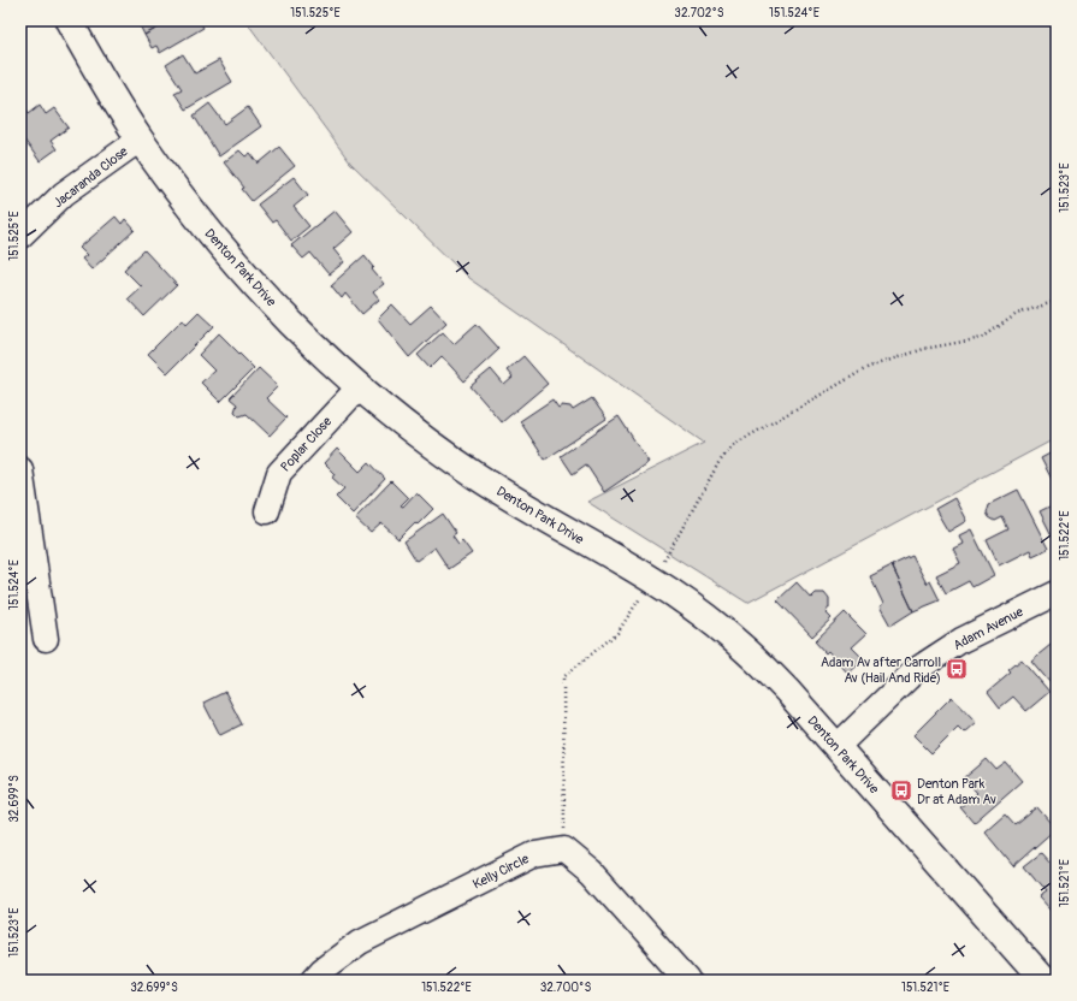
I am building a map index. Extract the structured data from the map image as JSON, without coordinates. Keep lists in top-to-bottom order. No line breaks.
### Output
{"streets":{"main road":["Denton Park Drive"],"street":["Jacaranda Close","Poplar Close","Adam Avenue","Kelly Circle"]},"crossings":[["Jacaranda Close","Denton Park Drive"],["Denton Park Drive","Poplar Close"],["Denton Park Drive","Adam Avenue"]],"places":{"bus stop":["Adam Av after Carroll Av (Hail And Ride)","Denton Park Dr at Adam Av"]},"coordinates":["151.525°E","32.702°S","151.524°E","151.523°E","151.522°E","32.699°S","151.521°E","32.700°S"]}
